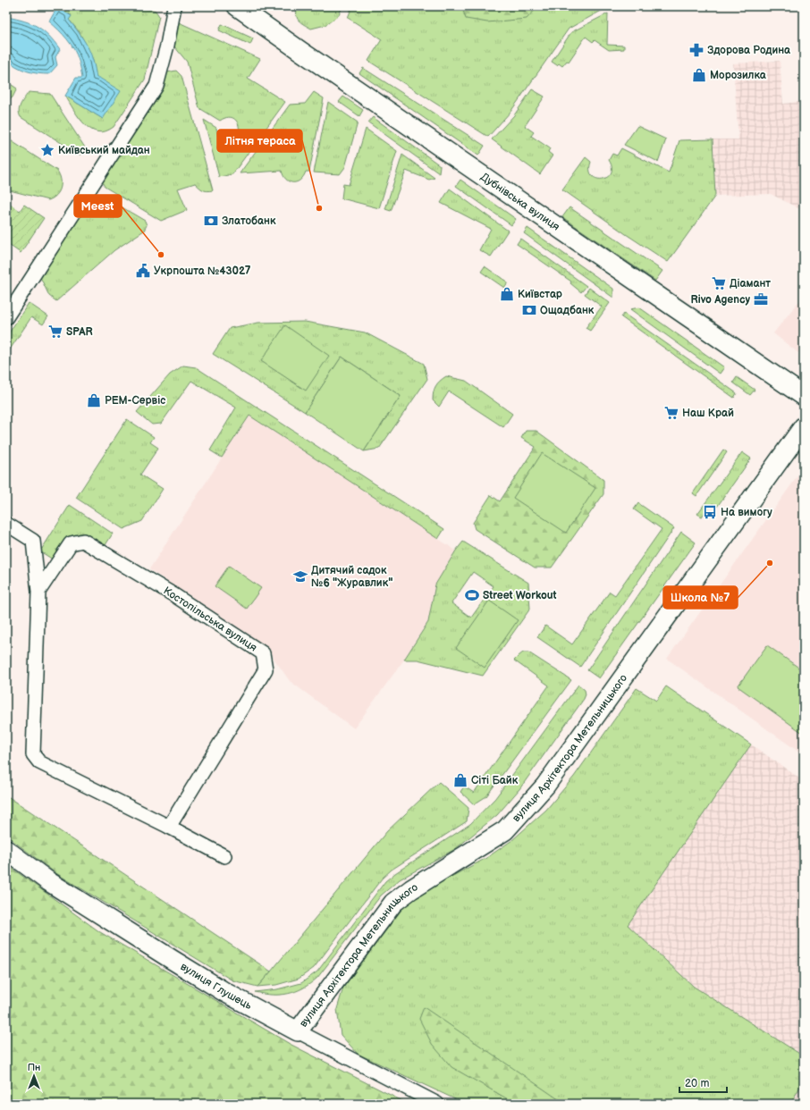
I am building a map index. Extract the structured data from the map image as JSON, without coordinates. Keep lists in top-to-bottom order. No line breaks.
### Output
{"streets":{"street":["Дубнівська вулиця","Костопільська вулиця","вулиця Архітектора Метельницького","вулиця Глушець"]},"crossings":[["вулиця Архітектора Метельницького","вулиця Глушець"]],"places":{"pharmacy":["Здорова Родина"],"shop":["Морозилка","Київстар","РЕМ-Сервіс","Сіті Байк"],"place":["Київський майдан"],"other":["Літня тераса","Meest","Школа №7"],"bank":["Златобанк","Ощадбанк"],"public building":["Укрпошта №43027"],"supermarket":["Діамант","SPAR","Наш Край"],"office":["Rivo Agency"],"bus stop":["На вимогу"],"school or university":["Дитячий садок №6 \"Журавлик\""],"sports":["Street Workout"]},"scale_bar":"20 m","north":"top"}
